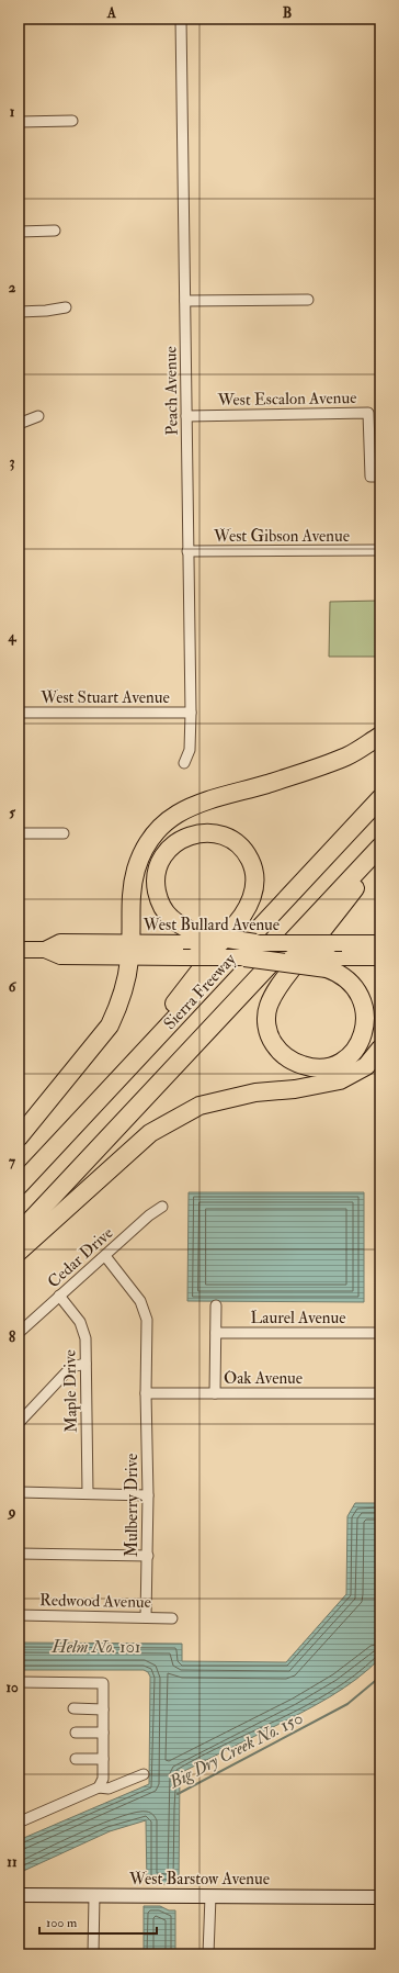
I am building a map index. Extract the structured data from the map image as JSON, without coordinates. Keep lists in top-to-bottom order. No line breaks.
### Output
{"streets":{"highway":["Sierra Freeway"],"main road":["West Bullard Avenue","West Barstow Avenue"],"street":["Peach Avenue","West Escalon Avenue","West Gibson Avenue","West Stuart Avenue","Cedar Drive","Laurel Avenue","Oak Avenue","Maple Drive","Mulberry Drive","Redwood Avenue"]},"crossings":[["Peach Avenue","West Escalon Avenue"],["Peach Avenue","West Gibson Avenue"],["Peach Avenue","West Stuart Avenue"],["Cedar Drive","Maple Drive"],["Cedar Drive","Mulberry Drive"],["Oak Avenue","Mulberry Drive"],["Mulberry Drive","Redwood Avenue"]],"water":["Helm No. 101","Big Dry Creek No. 150"],"scale_bar":"100 m","grid":{"columns":["A","B"],"rows":["1","2","3","4","5","6","7","8","9","10","11"]}}
